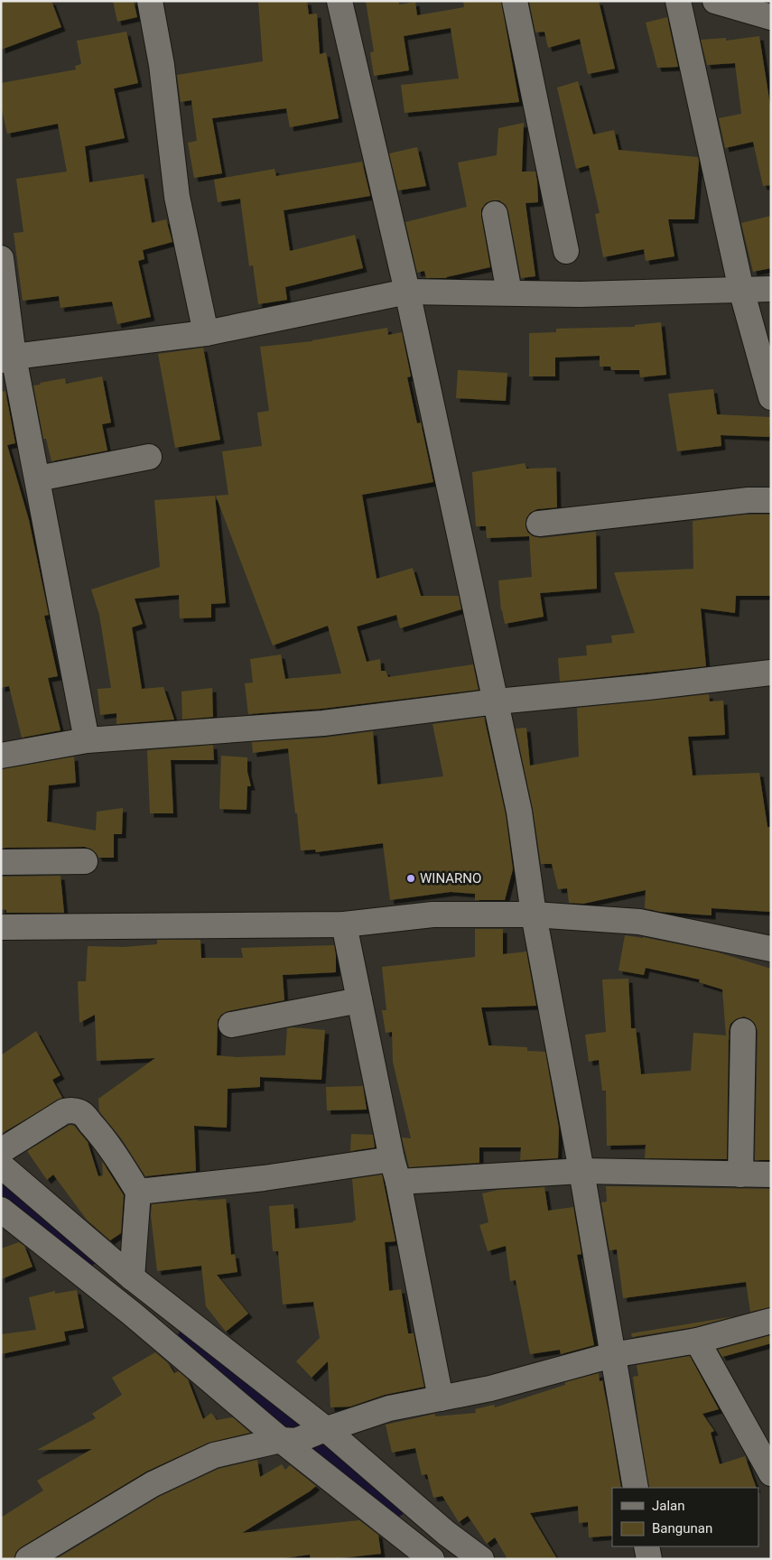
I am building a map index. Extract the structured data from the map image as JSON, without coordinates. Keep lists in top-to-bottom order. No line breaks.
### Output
{"places":["WINARNO"],"legend":["Jalan","Bangunan"]}
